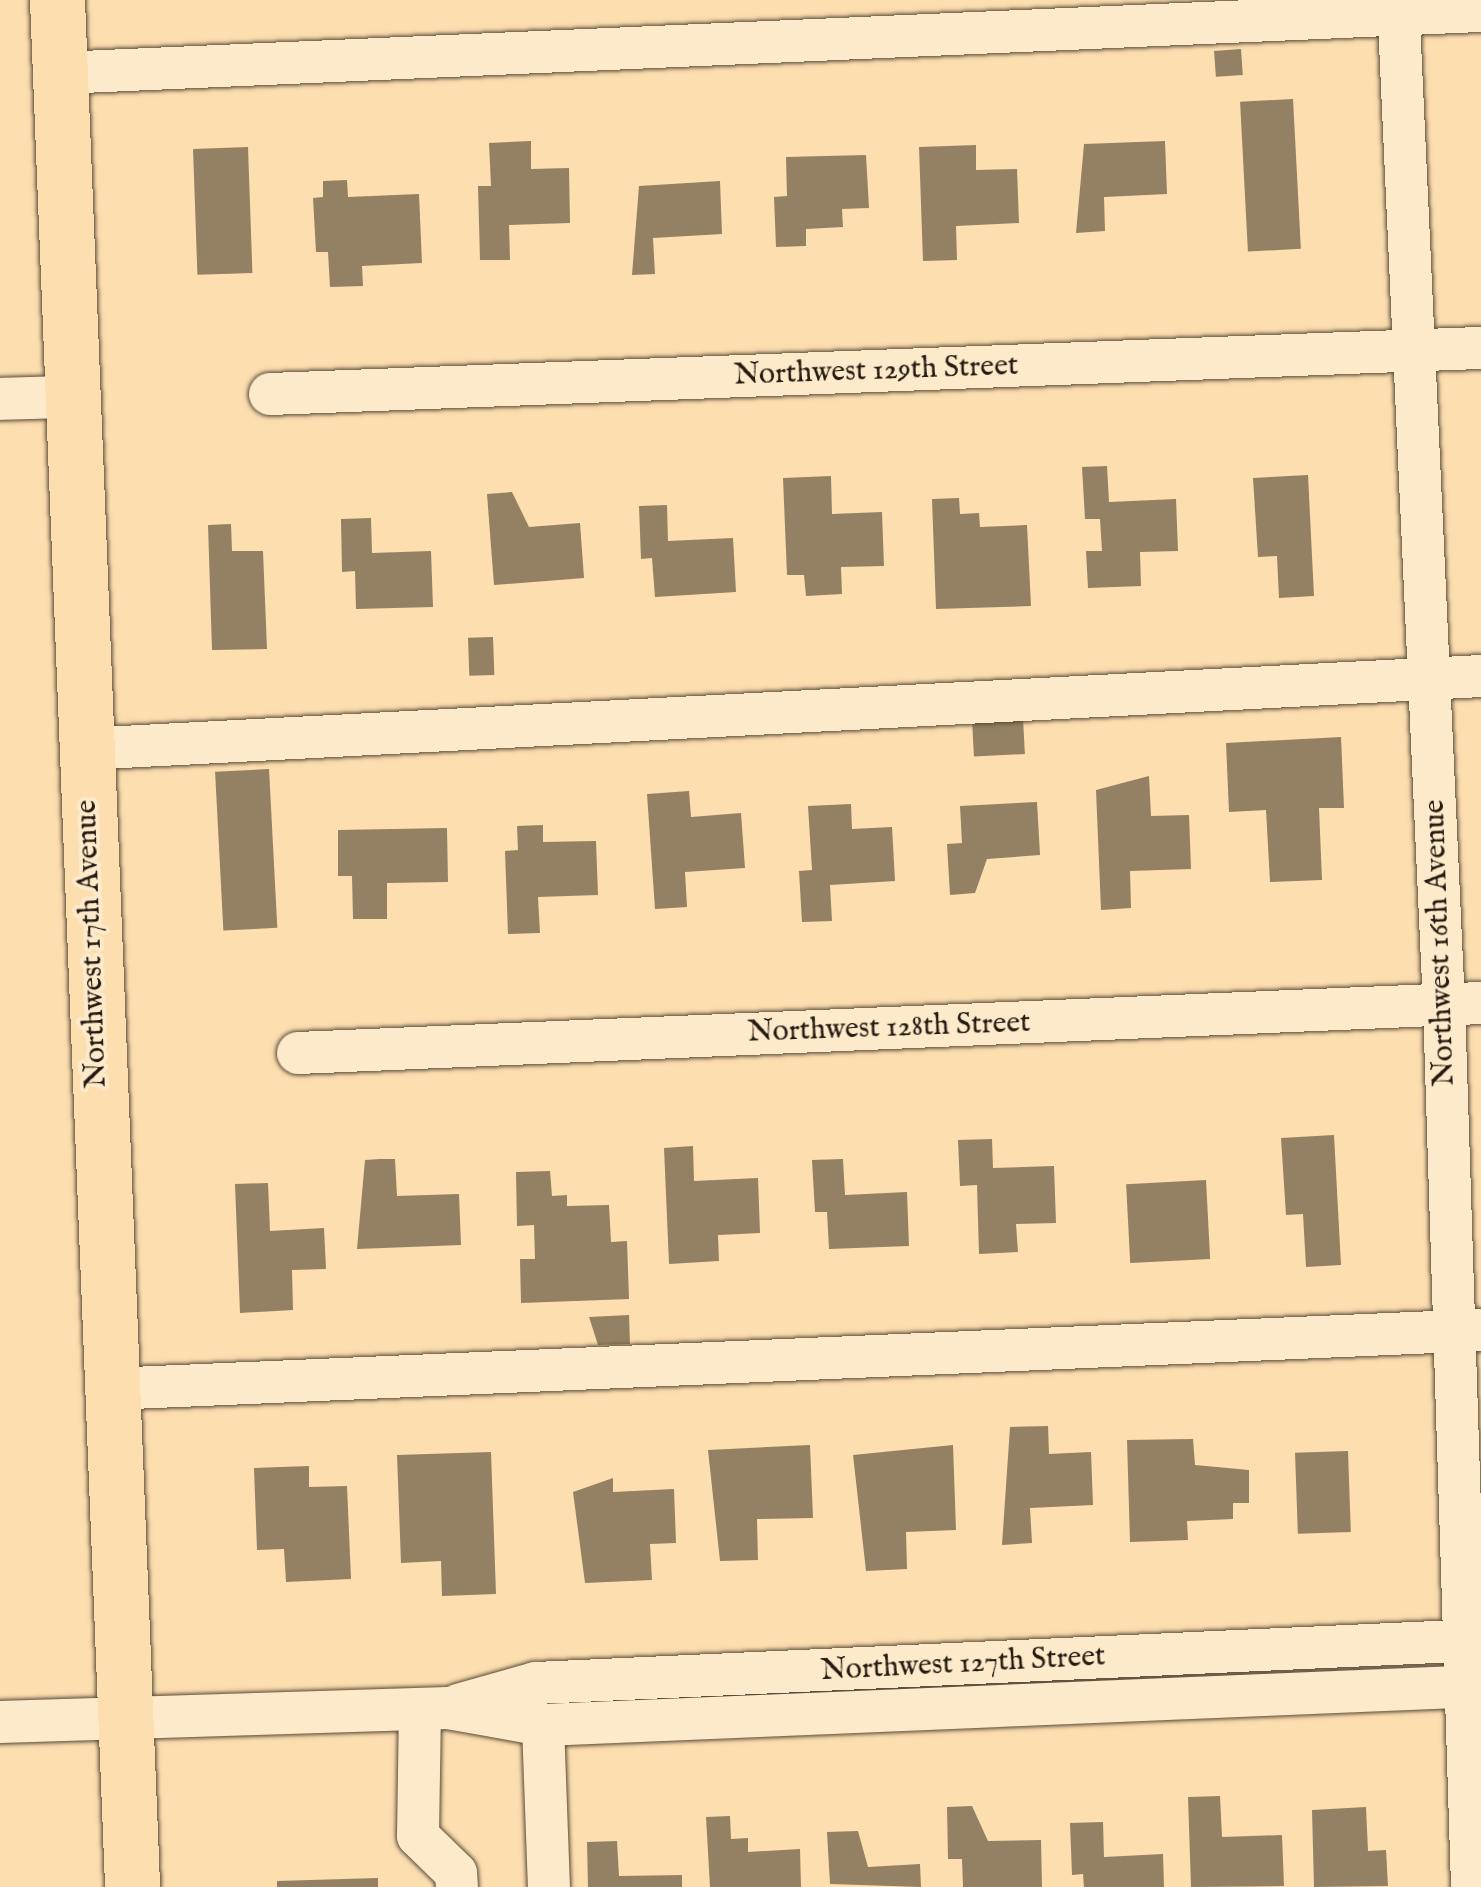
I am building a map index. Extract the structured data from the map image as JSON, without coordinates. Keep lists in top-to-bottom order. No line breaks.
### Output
{"streets":{"main road":["Northwest 17th Avenue"],"street":["Northwest 129th Street","Northwest 16th Avenue","Northwest 128th Street","Northwest 127th Street"]},"crossings":[["Northwest 129th Street","Northwest 16th Avenue"],["Northwest 16th Avenue","Northwest 128th Street"],["Northwest 16th Avenue","Northwest 127th Street"],["Northwest 17th Avenue","Northwest 127th Street"]]}
